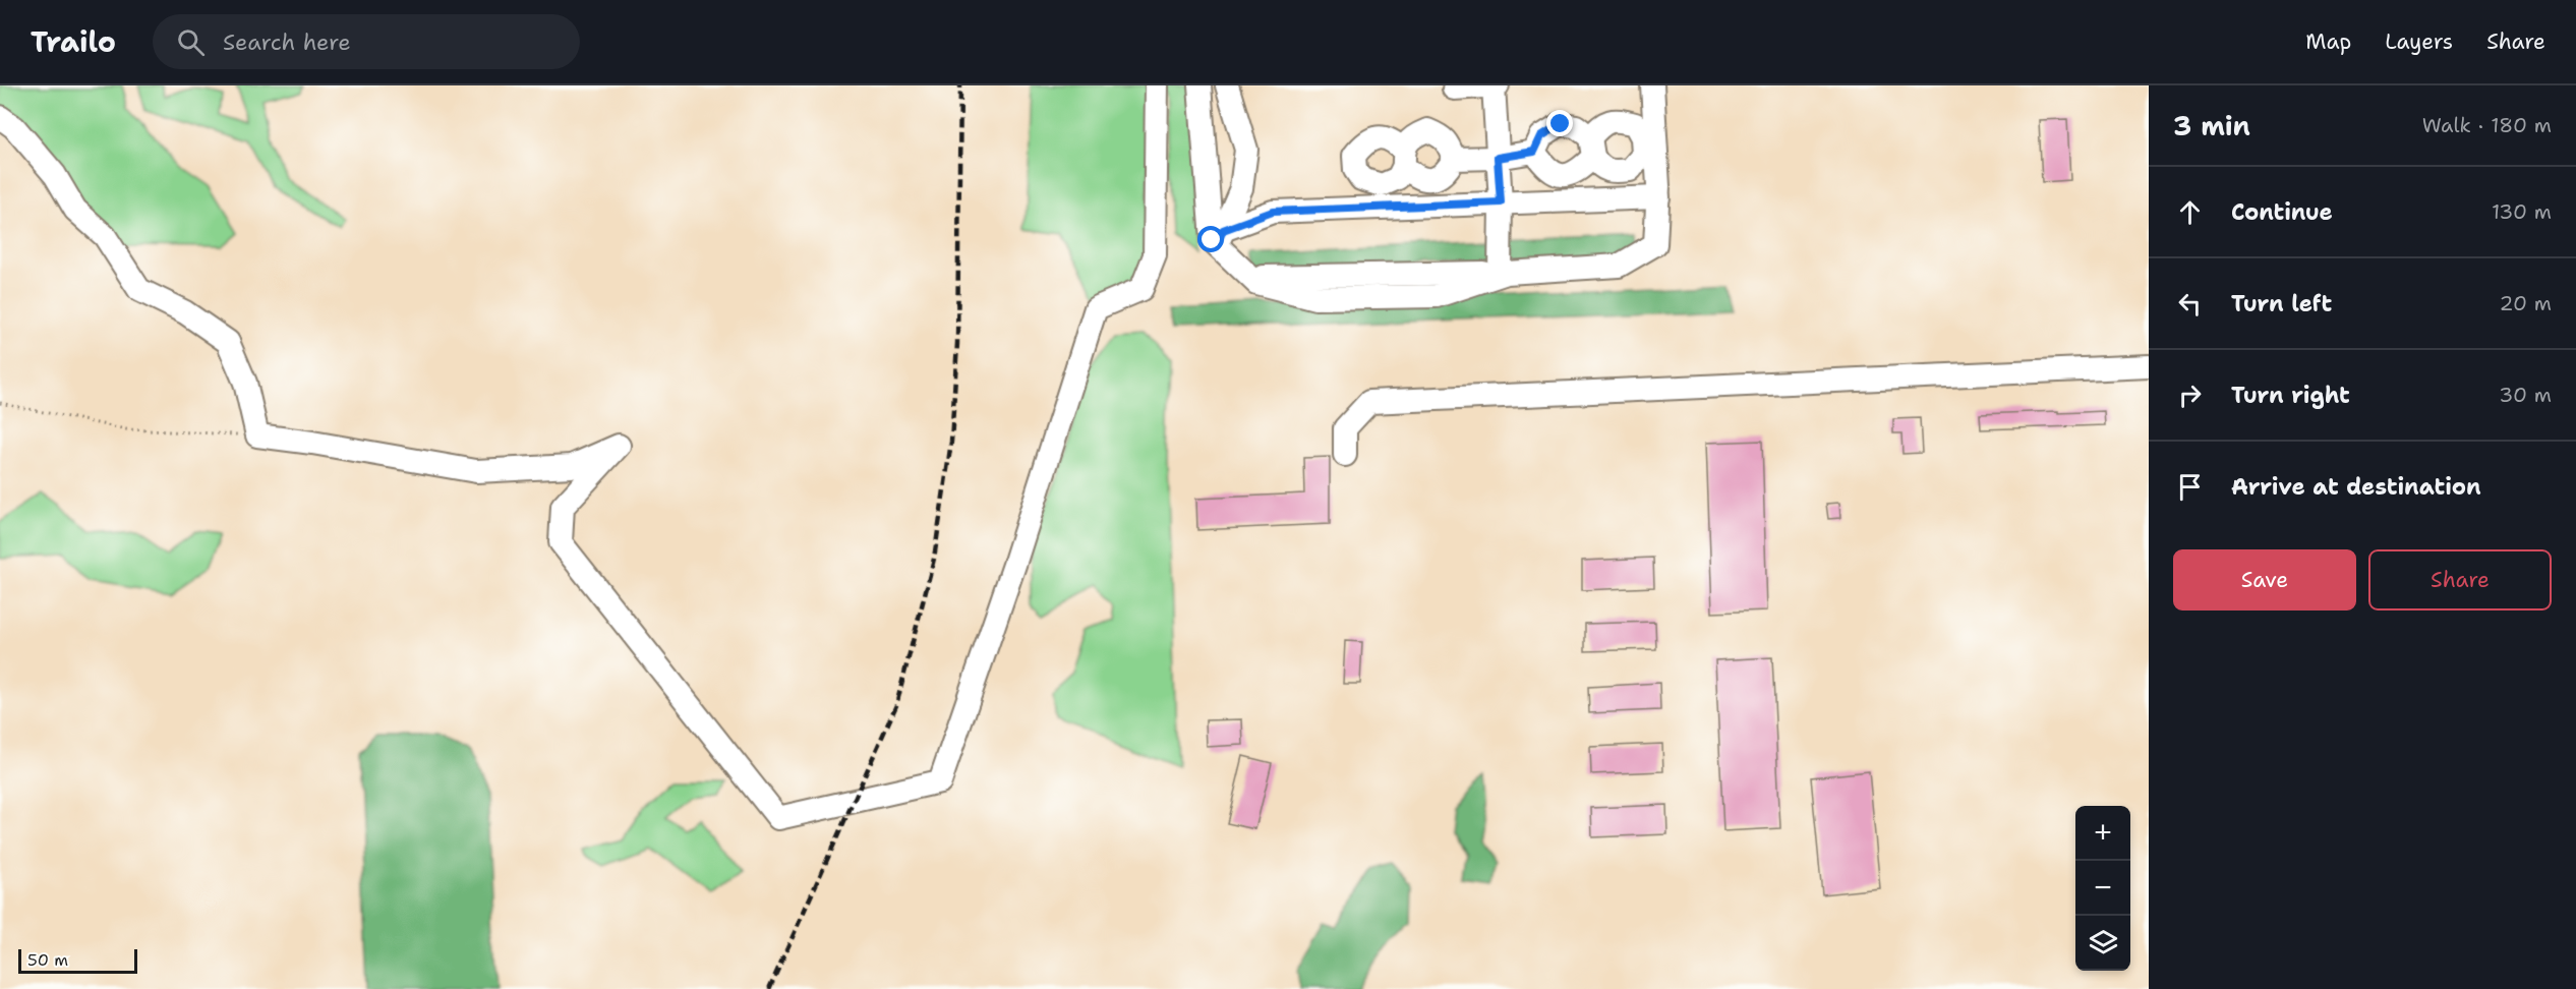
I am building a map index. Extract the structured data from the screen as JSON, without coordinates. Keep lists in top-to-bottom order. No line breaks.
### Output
{"scale_bar":"50 m","page":{"header":"Trailo","search":"Search here","nav":["Map","Layers","Share"],"heading":["3 min","Walk · 180 m"],"list":[["Continue","130 m"],["Turn left","20 m"],["Turn right","30 m"],"Arrive at destination"],"buttons":["Save","Share"],"map_buttons":["+","−"],"scale":"50 m"}}
